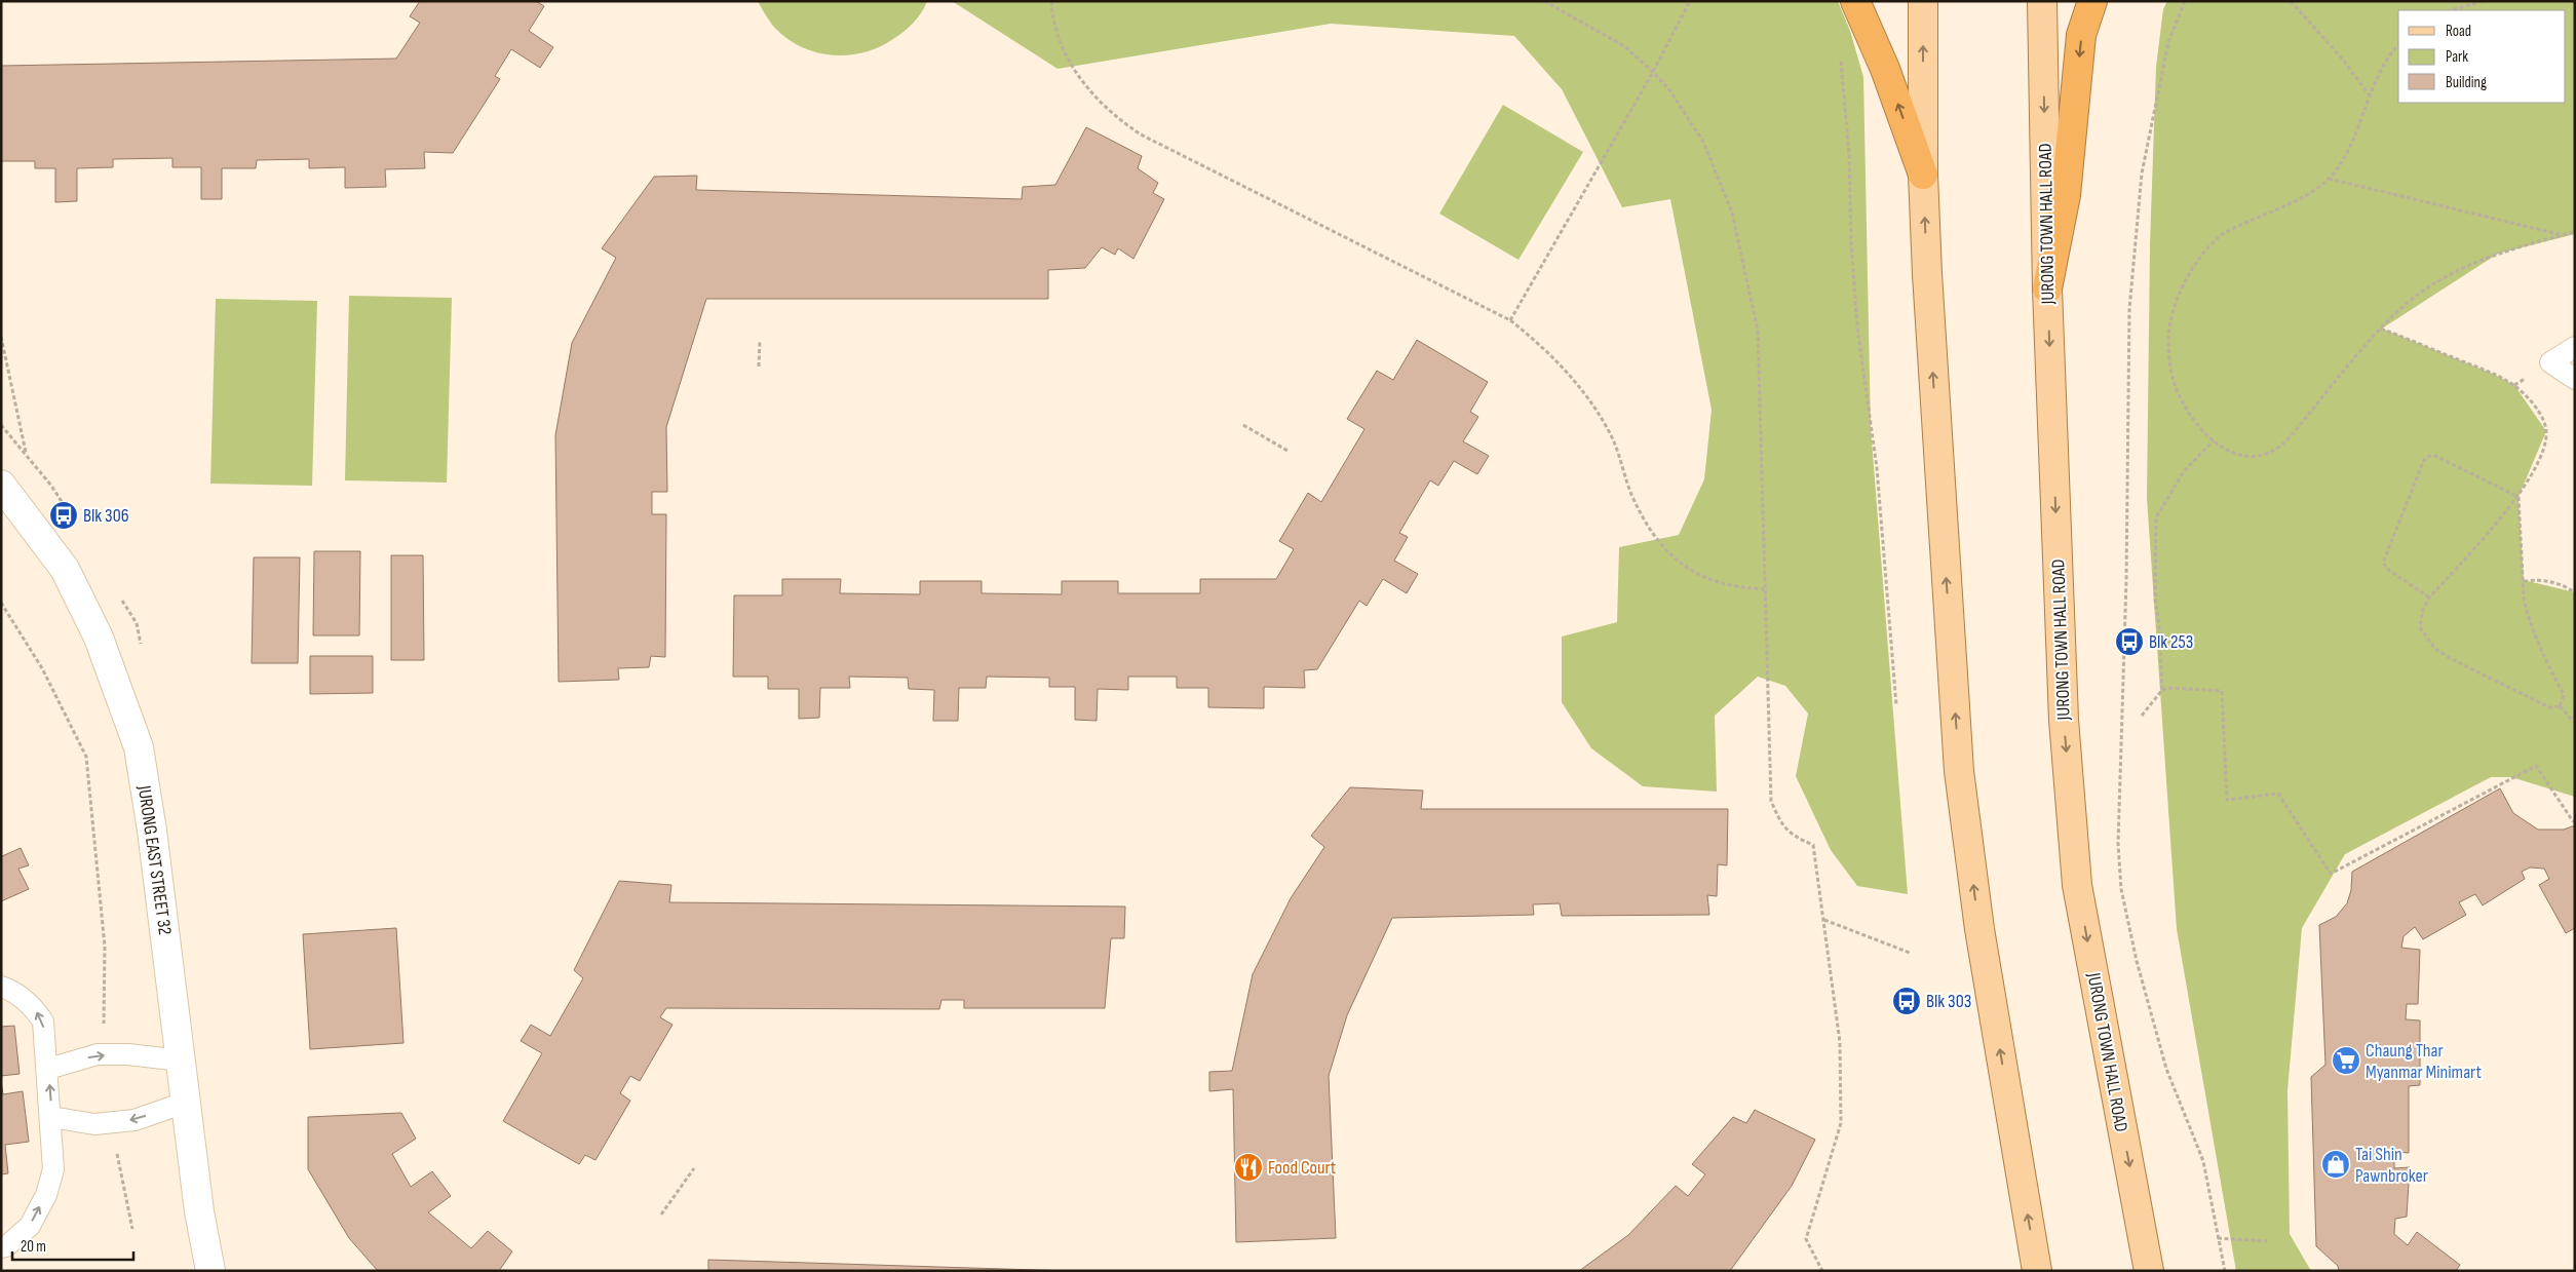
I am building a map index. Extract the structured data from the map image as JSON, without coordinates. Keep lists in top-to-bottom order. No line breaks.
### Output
{"streets":{"main road":["JURONG TOWN HALL ROAD"],"street":["JURONG EAST STREET 32"]},"places":{"bus stop":["Blk 306","Blk 253","Blk 303"],"supermarket":["Chaung Thar Myanmar Minimart"],"shop":["Tai Shin Pawnbroker"],"restaurant":["Food Court"]},"legend":["Road","Park","Building"],"scale_bar":"20 m"}
